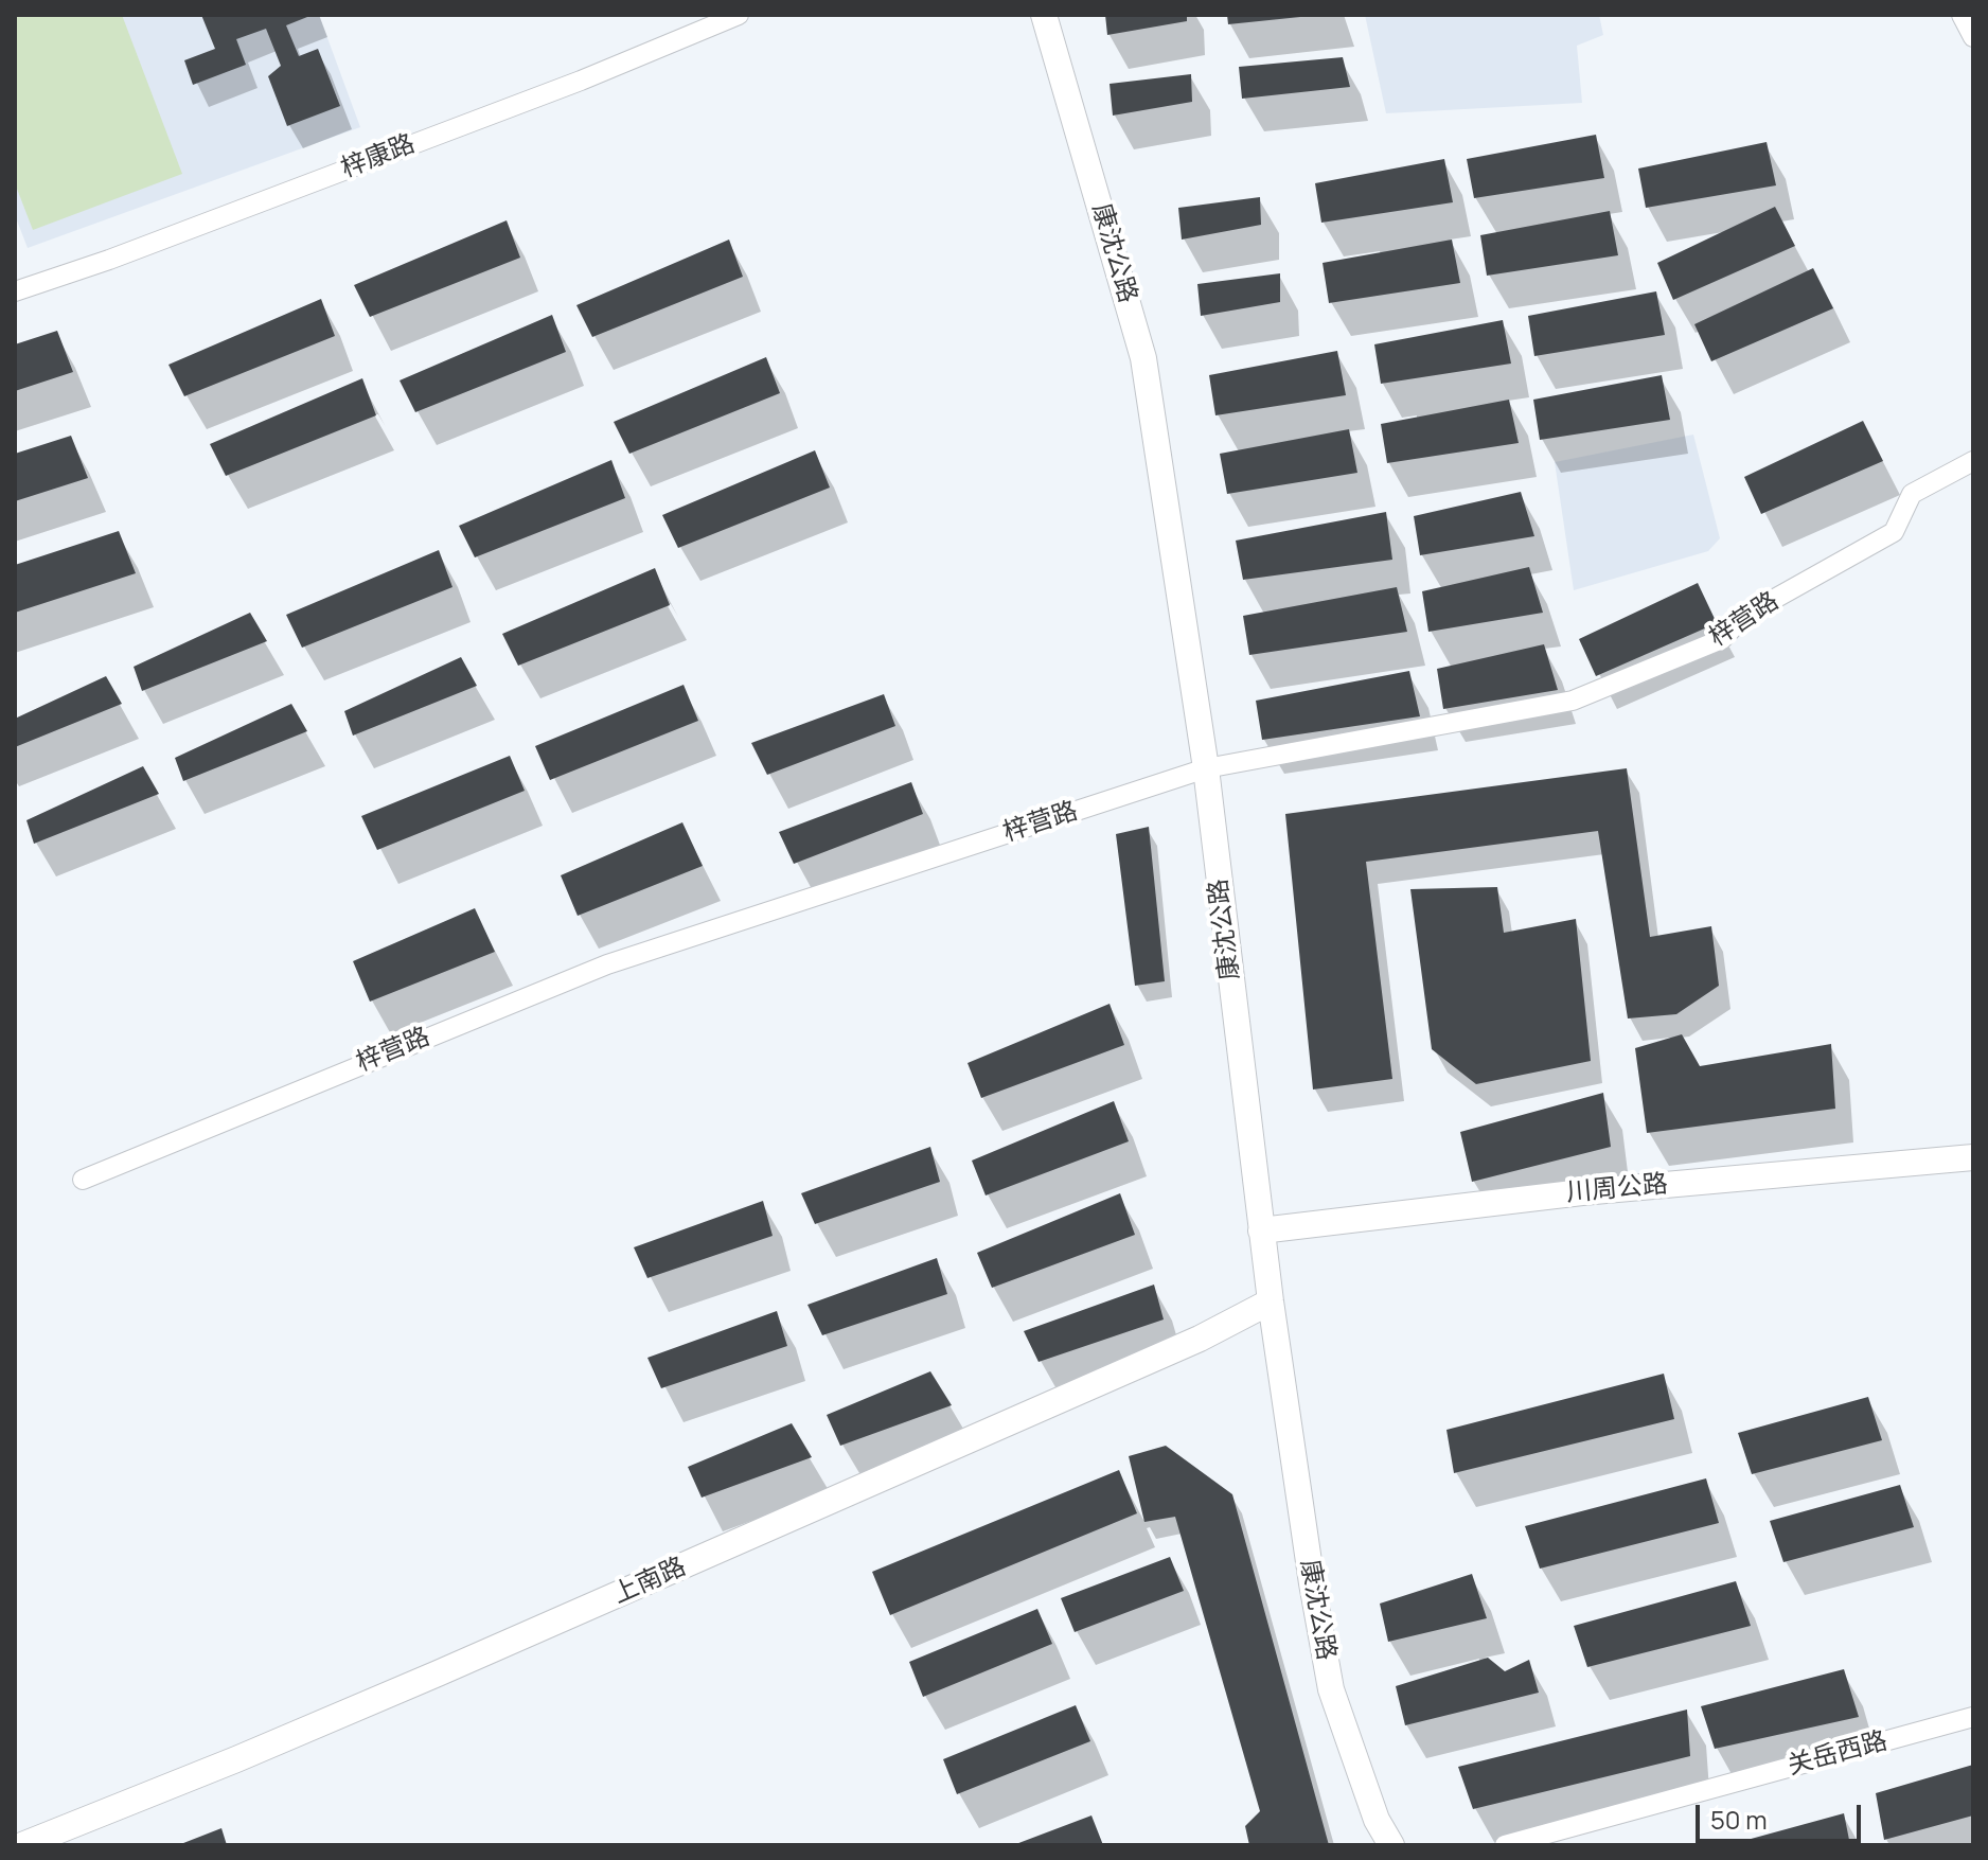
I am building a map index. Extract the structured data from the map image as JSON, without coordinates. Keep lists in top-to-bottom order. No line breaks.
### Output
{"streets":{"street":["梓康路","康沈公路","梓营路","川周公路","上南路","关岳西路"]},"crossings":[["康沈公路","梓营路"],["康沈公路","川周公路"],["康沈公路","上南路"]],"scale_bar":"50 m"}
